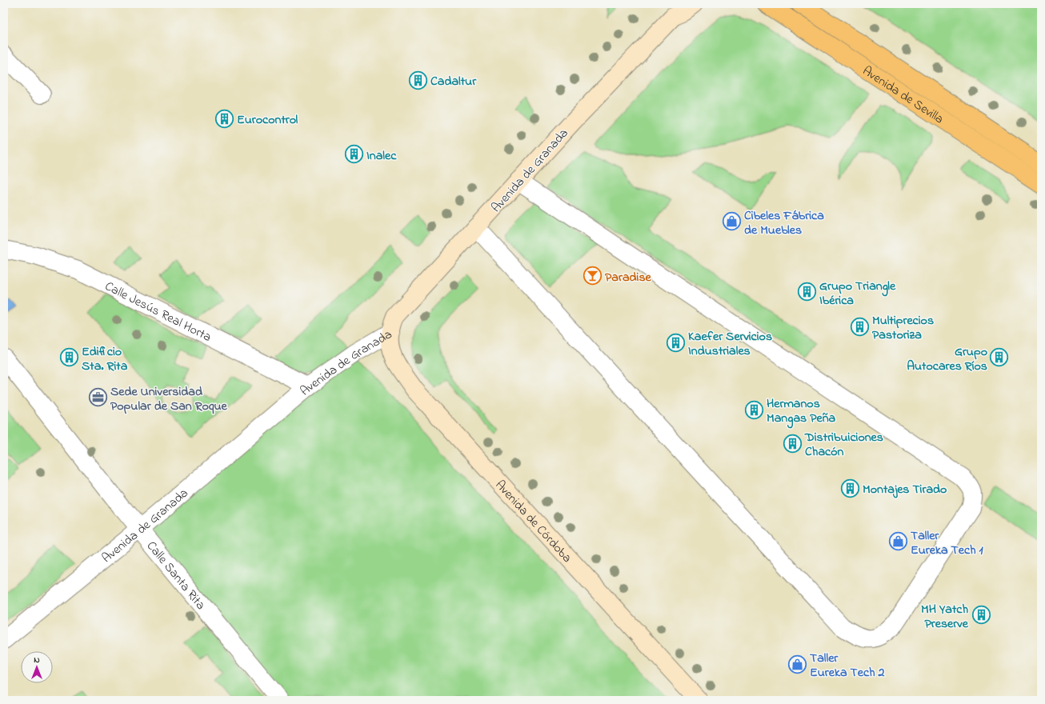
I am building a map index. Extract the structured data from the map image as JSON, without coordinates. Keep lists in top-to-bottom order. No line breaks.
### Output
{"streets":{"main road":["Avenida de Sevilla"],"street":["Avenida de Granada","Calle Jesús Real Horta","Avenida de Córdoba","Calle Santa Rita"]},"crossings":[["Avenida de Granada","Calle Jesús Real Horta"],["Avenida de Granada","Avenida de Córdoba"],["Avenida de Granada","Calle Santa Rita"]],"places":{"building":["Cadaltur","Eurocontrol","Inalec","Grupo Triangle Ibérica","Multiprecios Pastoriza","Kaefer Servicios Industriales","Edificio Sta. Rita","Grupo Autocares Ríos","Hermanos Mangas Peña","Distribuiciones Chacón","Montajes Tirado","MH Yatch Preserve"],"shop":["Cibeles Fábrica de Muebles","Taller Eureka Tech 1","Taller Eureka Tech 2"],"bar":["Paradise"],"office":["Sede Universidad Popular de San Roque"]},"north":"top"}
